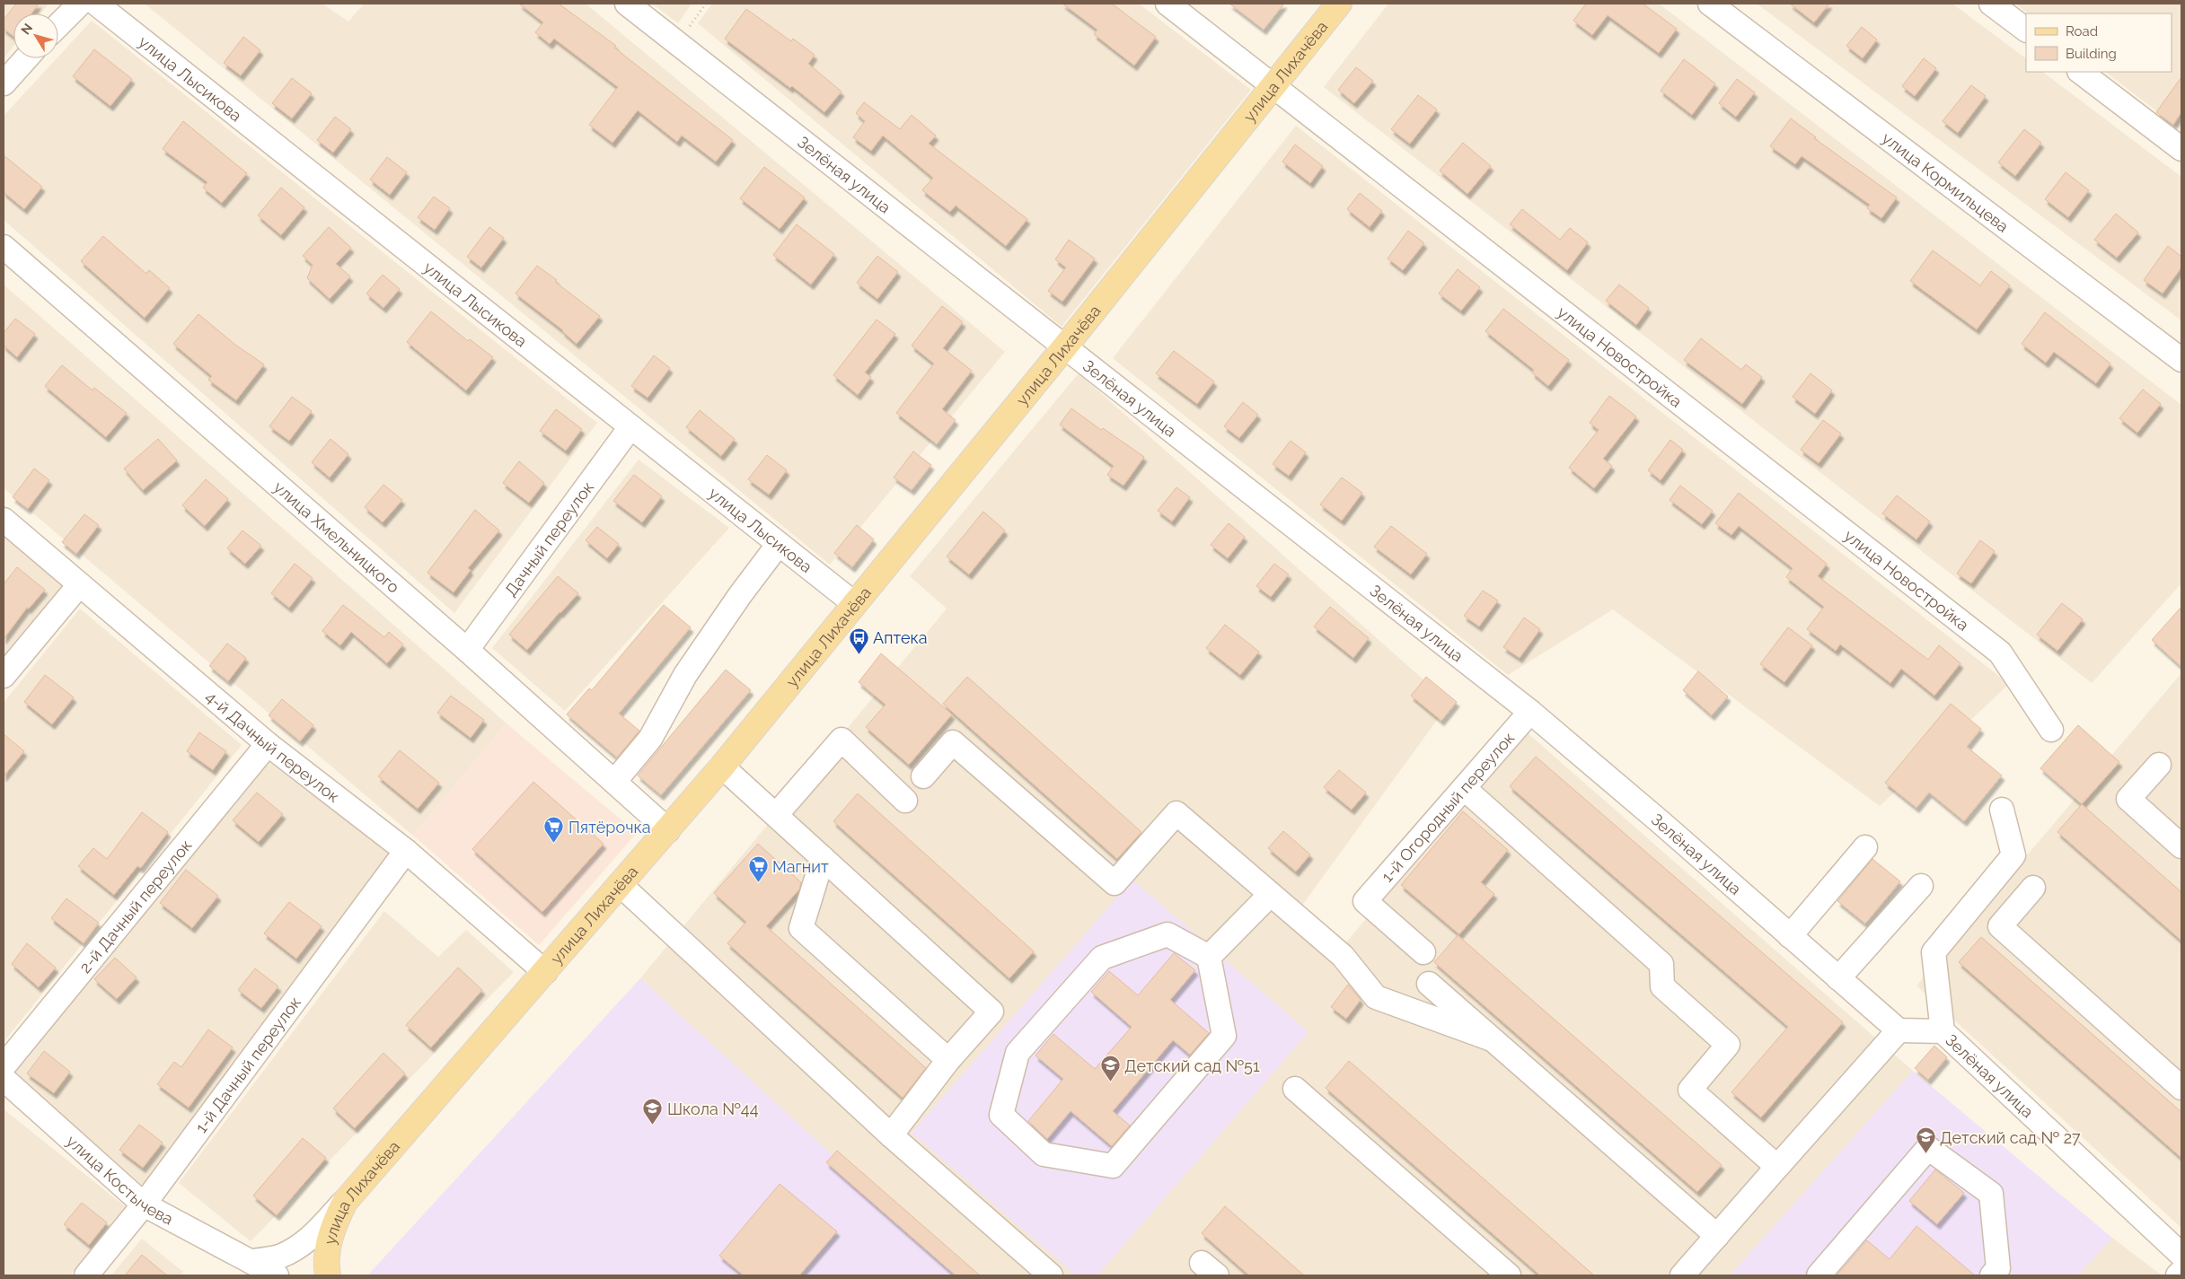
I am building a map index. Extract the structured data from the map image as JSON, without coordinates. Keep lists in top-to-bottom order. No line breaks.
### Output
{"streets":{"main road":["улица Лихачёва"],"street":["улица Лысикова","Зелёная улица","улица Кормильцева","улица Новостройка","улица Хмельницкого","Дачный переулок","4-й Дачный переулок","1-й Огородный переулок","2-й Дачный переулок","1-й Дачный переулок","улица Костычева"]},"crossings":[["улица Лихачёва","улица Лысикова"],["улица Лихачёва","Зелёная улица"],["улица Лихачёва","улица Новостройка"],["улица Лихачёва","улица Хмельницкого"],["улица Лихачёва","4-й Дачный переулок"],["улица Лысикова","Дачный переулок"],["Зелёная улица","1-й Огородный переулок"],["улица Хмельницкого","Дачный переулок"],["4-й Дачный переулок","2-й Дачный переулок"],["4-й Дачный переулок","1-й Дачный переулок"],["1-й Дачный переулок","улица Костычева"]],"places":{"bus stop":["Аптека"],"supermarket":["Пятёрочка","Магнит"],"school or university":["Детский сад №51","Школа №44","Детский сад № 27"]},"legend":["Road","Building"],"north":"top left"}
